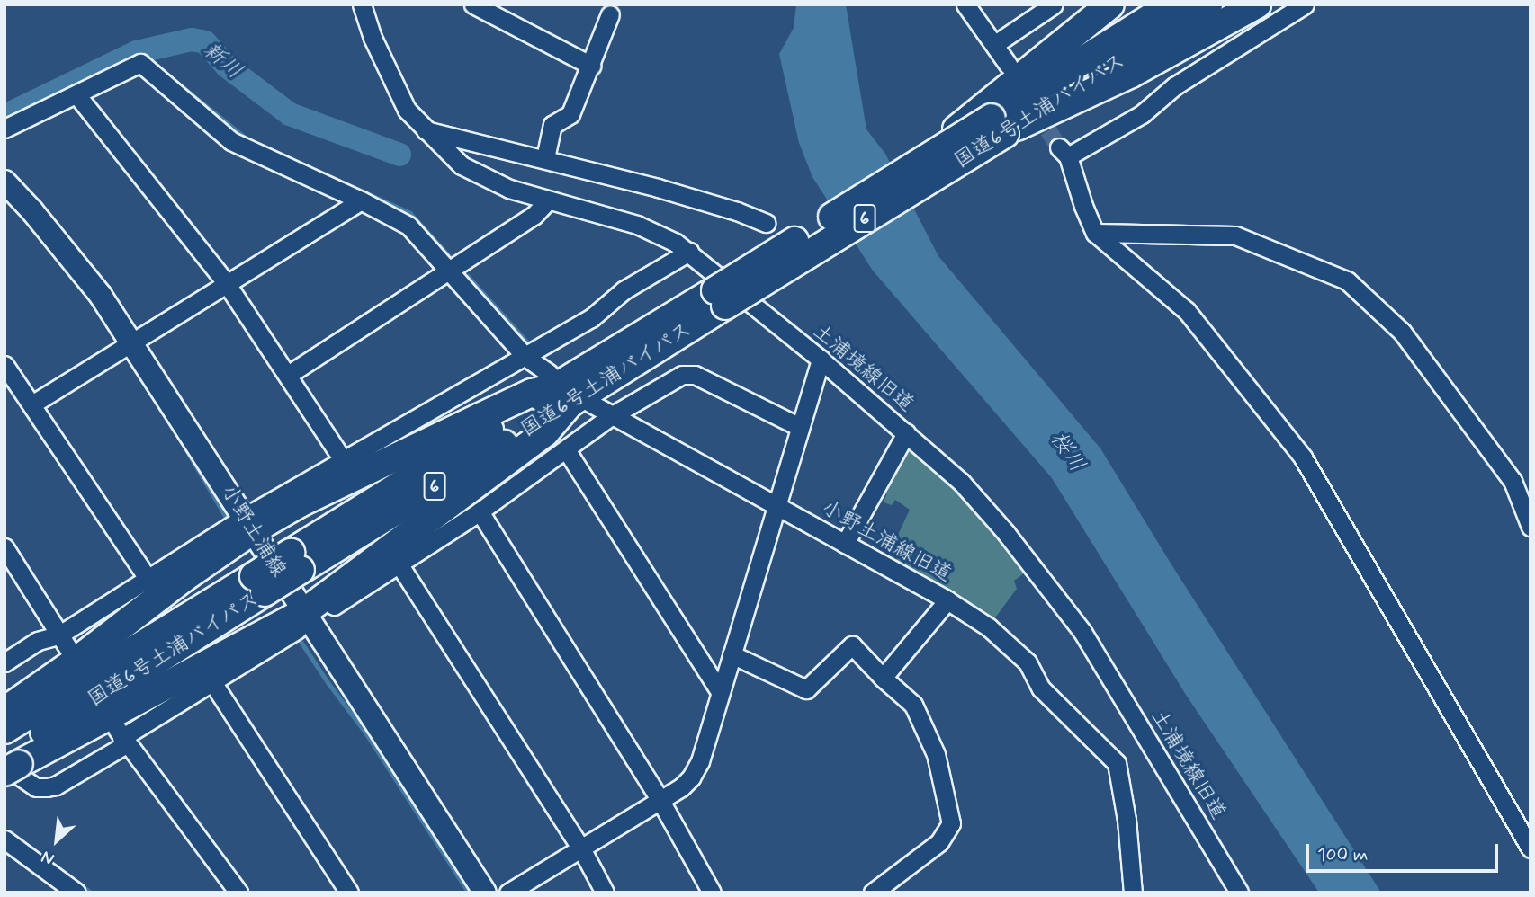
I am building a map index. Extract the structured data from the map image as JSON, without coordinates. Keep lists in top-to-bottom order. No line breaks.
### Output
{"streets":{"highway":["国道6号土浦バイパス","6"],"main road":["小野土浦線"],"street":["土浦境線旧道","小野土浦線旧道"]},"crossings":[["国道6号土浦バイパス","小野土浦線旧道"]],"water":["新川","桜川"],"scale_bar":"100 m","north":"bottom left"}
